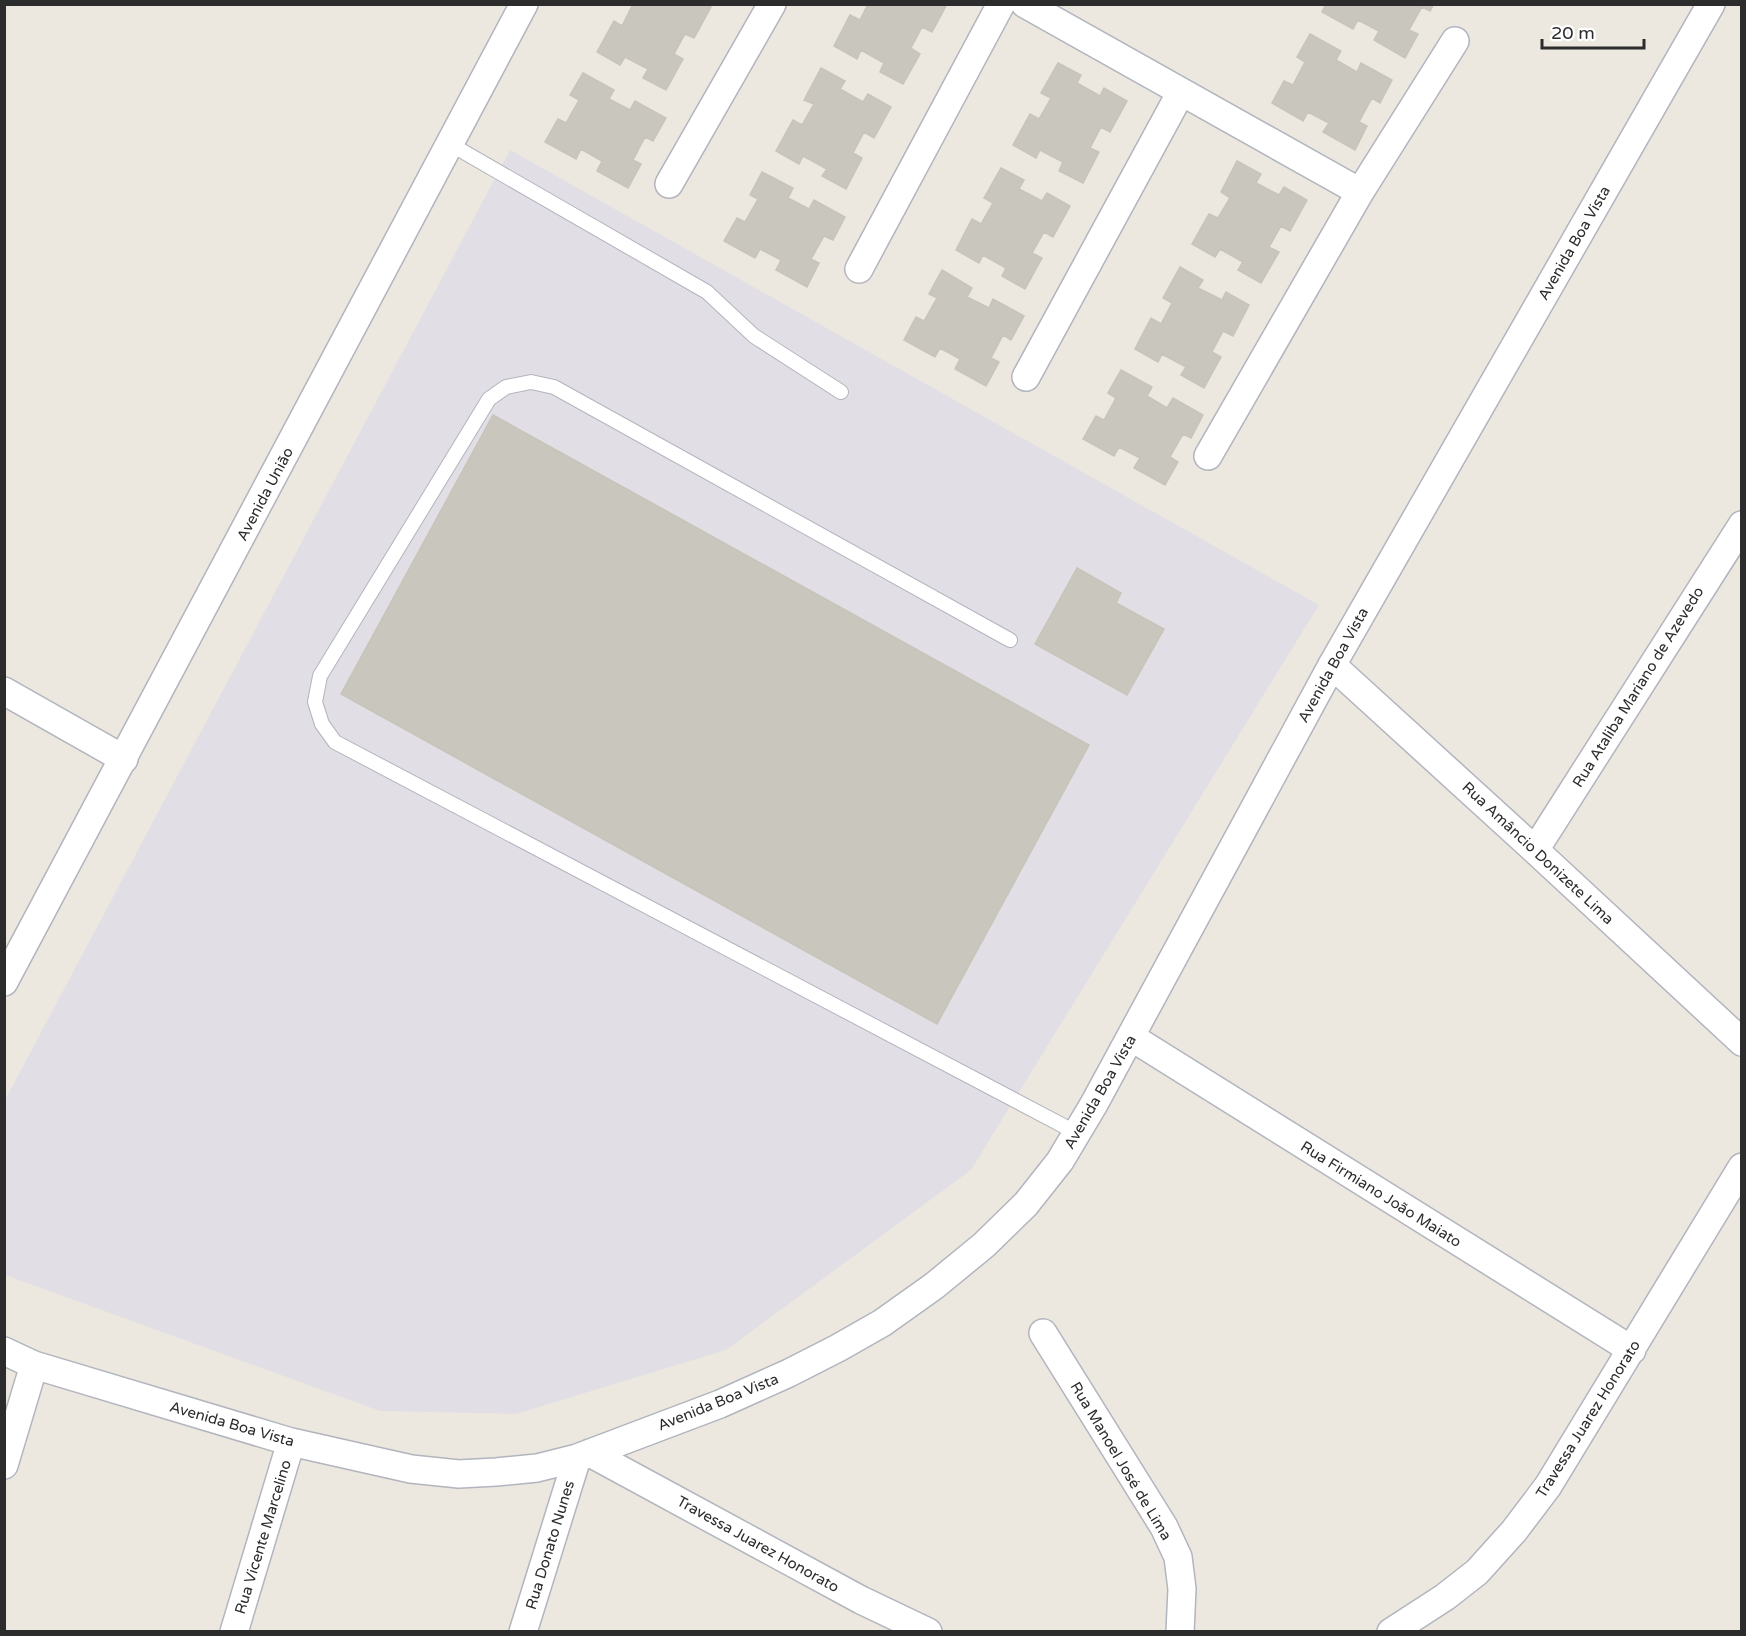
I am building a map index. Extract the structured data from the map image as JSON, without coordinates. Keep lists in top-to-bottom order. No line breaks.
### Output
{"streets":{"street":["Avenida Boa Vista","Avenida União","Rua Ataliba Mariano de Azevedo","Rua Amâncio Donizete Lima","Rua Firmiano João Maiato","Travessa Juarez Honorato","Rua Manoel José de Lima","Rua Vicente Marcelino","Rua Donato Nunes"]},"crossings":[["Avenida Boa Vista","Rua Amâncio Donizete Lima"],["Avenida Boa Vista","Rua Firmiano João Maiato"],["Avenida Boa Vista","Travessa Juarez Honorato"],["Avenida Boa Vista","Rua Vicente Marcelino"],["Avenida Boa Vista","Rua Donato Nunes"],["Rua Ataliba Mariano de Azevedo","Rua Amâncio Donizete Lima"],["Rua Firmiano João Maiato","Travessa Juarez Honorato"],["Travessa Juarez Honorato","Rua Donato Nunes"]],"scale_bar":"20 m"}
